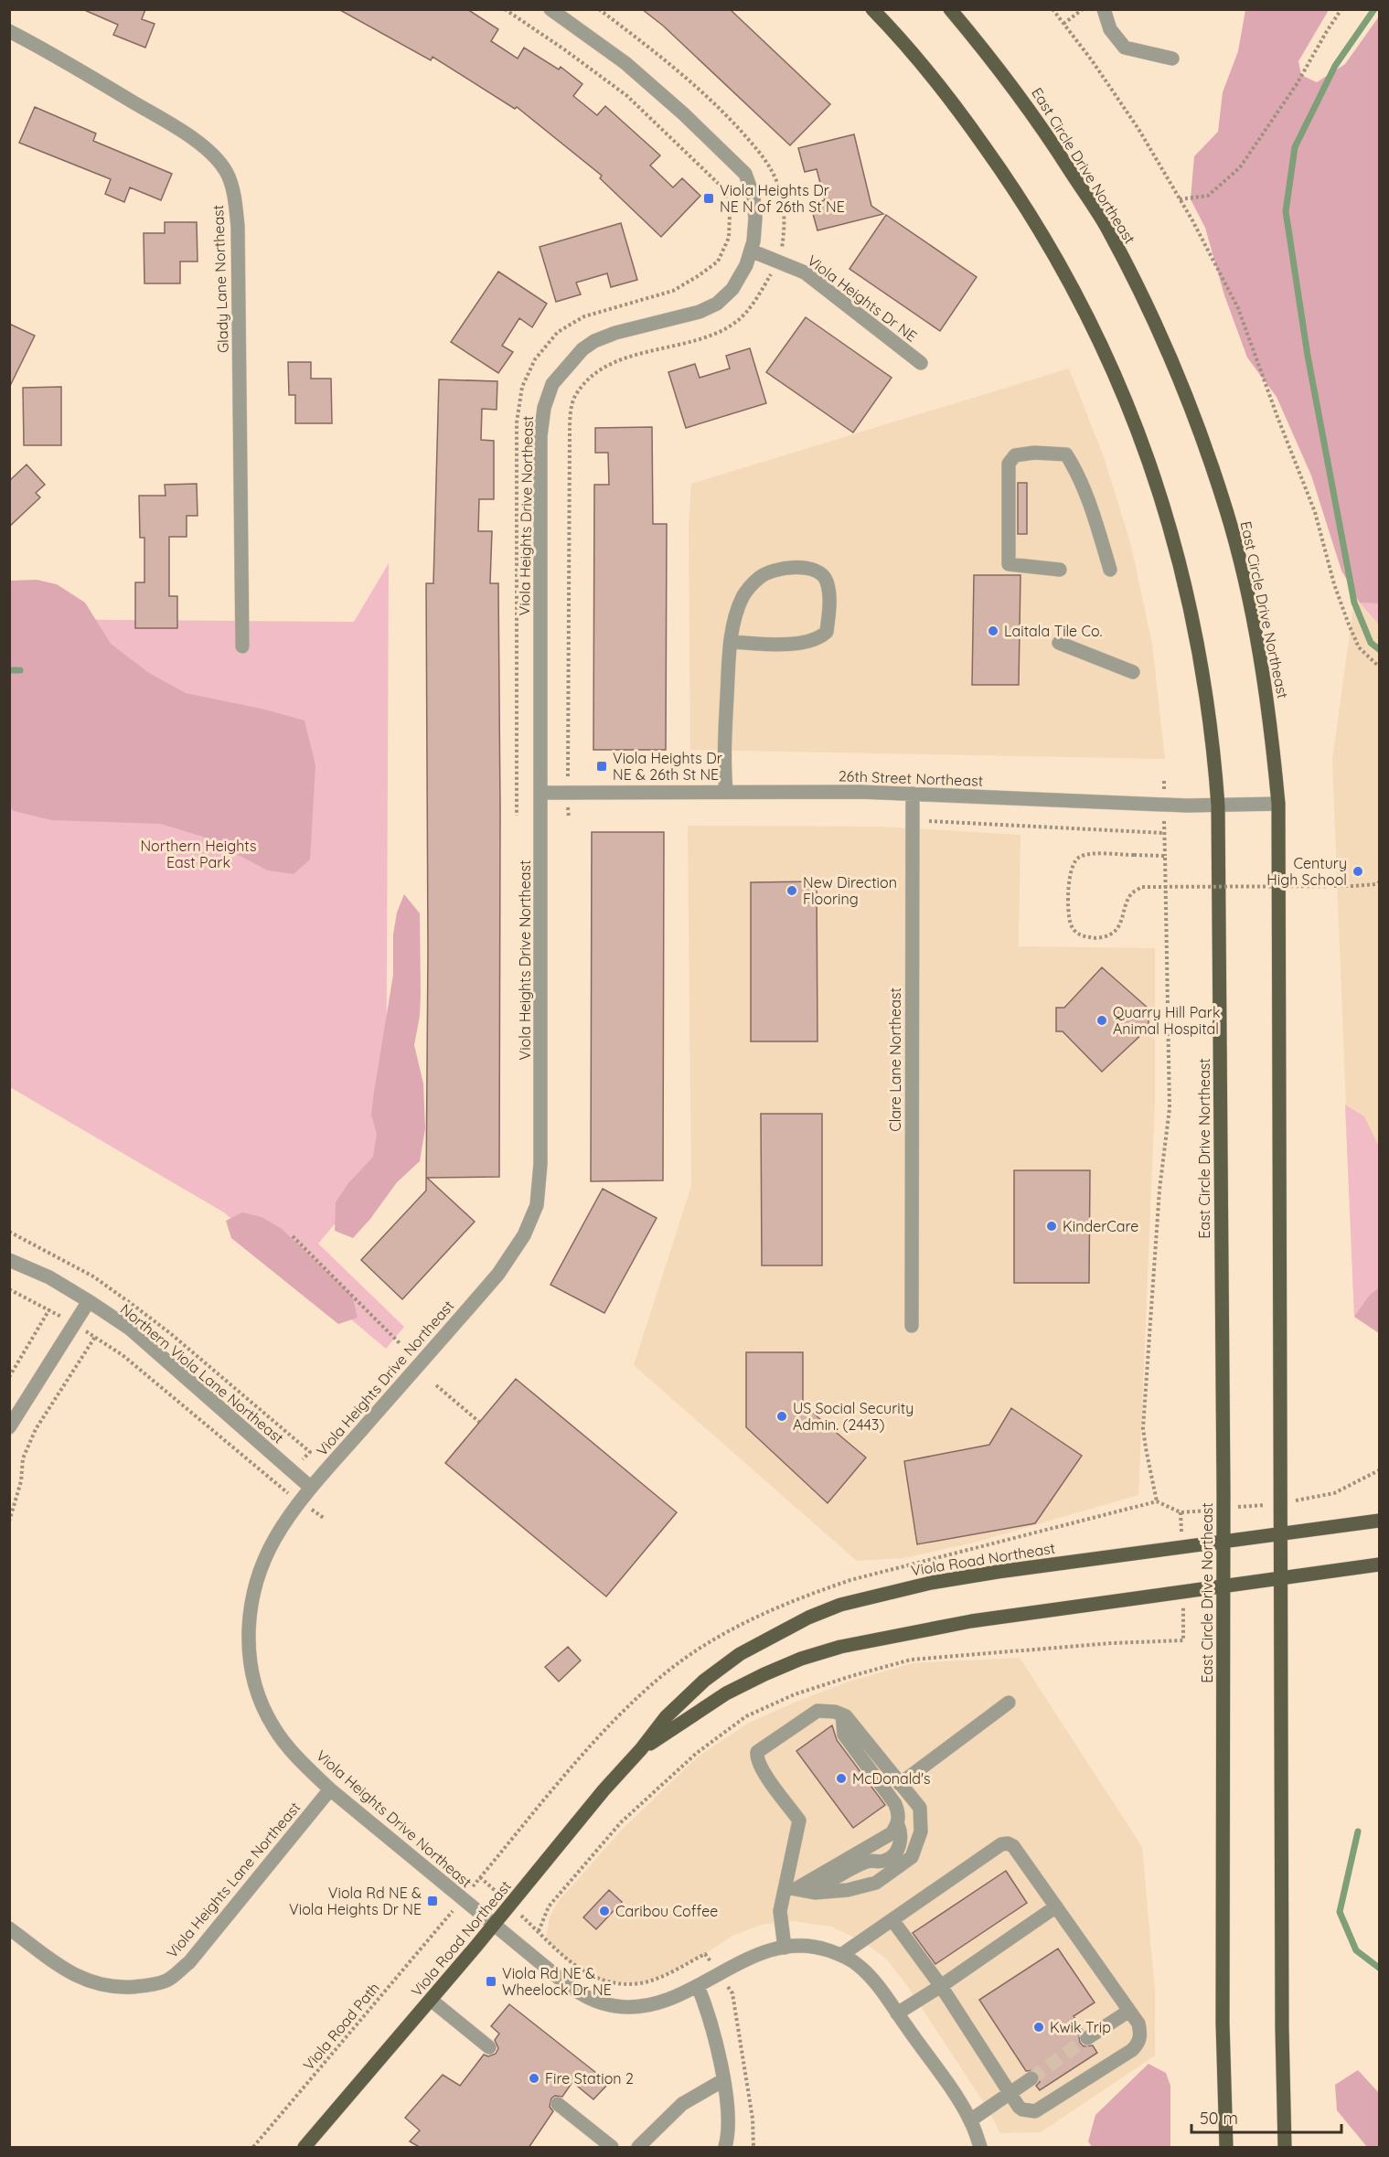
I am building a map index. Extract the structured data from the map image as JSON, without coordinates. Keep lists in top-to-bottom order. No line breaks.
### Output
{"streets":{"main road":["East Circle Drive Northeast","Viola Road Northeast"],"street":["Glady Lane Northeast","Viola Heights Dr NE","Viola Heights Drive Northeast","26th Street Northeast","Clare Lane Northeast","Northern Viola Lane Northeast","Viola Heights Lane Northeast"],"path":["Viola Road Path"]},"crossings":[["East Circle Drive Northeast","26th Street Northeast"],["East Circle Drive Northeast","Viola Road Northeast"],["Viola Heights Dr NE","Viola Heights Drive Northeast"],["Viola Heights Drive Northeast","26th Street Northeast"],["Viola Heights Drive Northeast","Northern Viola Lane Northeast"],["Viola Heights Drive Northeast","Viola Road Northeast"],["Viola Heights Drive Northeast","Viola Heights Lane Northeast"],["26th Street Northeast","Clare Lane Northeast"]],"parks":["Northern Heights East Park"],"places":{"transit":["Viola Heights Dr NE N of 26th St NE","Viola Heights Dr NE & 26th St NE","Viola Rd NE & Viola Heights Dr NE","Viola Rd NE & Wheelock Dr NE"],"other":["Laitala Tile Co.","Century High School","New Direction Flooring","Quarry Hill Park Animal Hospital","KinderCare","US Social Security Admin. (2443)","McDonald's","Caribou Coffee","Kwik Trip","Fire Station 2"]},"scale_bar":"50 m"}
